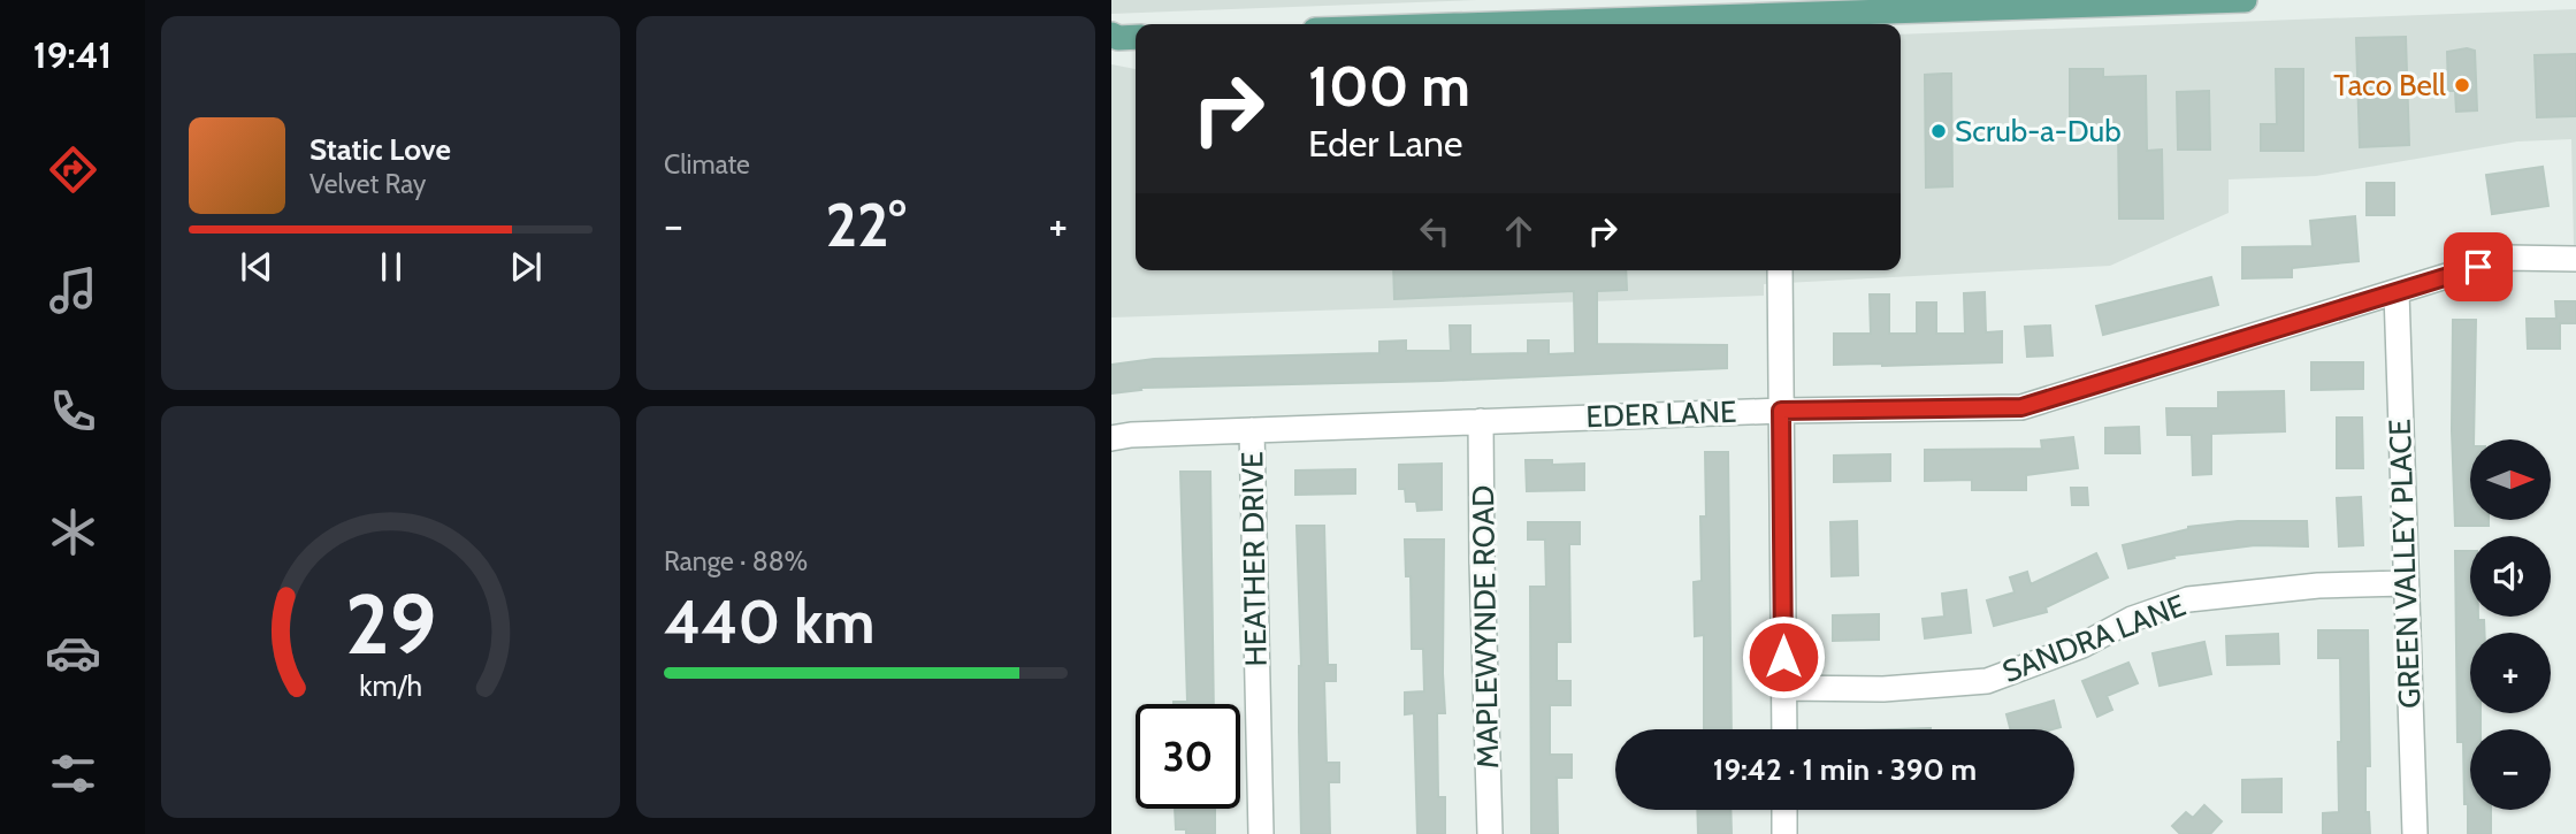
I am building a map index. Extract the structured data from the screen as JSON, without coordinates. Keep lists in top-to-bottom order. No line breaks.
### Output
{"streets":{"street":["EDER LANE","HEATHER DRIVE","GREEN VALLEY PLACE","MAPLEWYNDE ROAD","SANDRA LANE"]},"crossings":[["EDER LANE","HEATHER DRIVE"],["EDER LANE","GREEN VALLEY PLACE"],["EDER LANE","MAPLEWYNDE ROAD"],["GREEN VALLEY PLACE","SANDRA LANE"]],"places":["Taco Bell","Scrub-a-Dub"],"north":"right","page":{"tabs":"19:41","tile":["Climate",["Range · 88%","440 km"]],"turn":["100 m","Eder Lane"],"song":["Static Love","Velvet Ray"],"heat":["−","22°","+"],"map_buttons":["+","−"],"limit":"30","trip":"19:42 · 1 min · 390 m","gauge":["29","km/h"]}}
